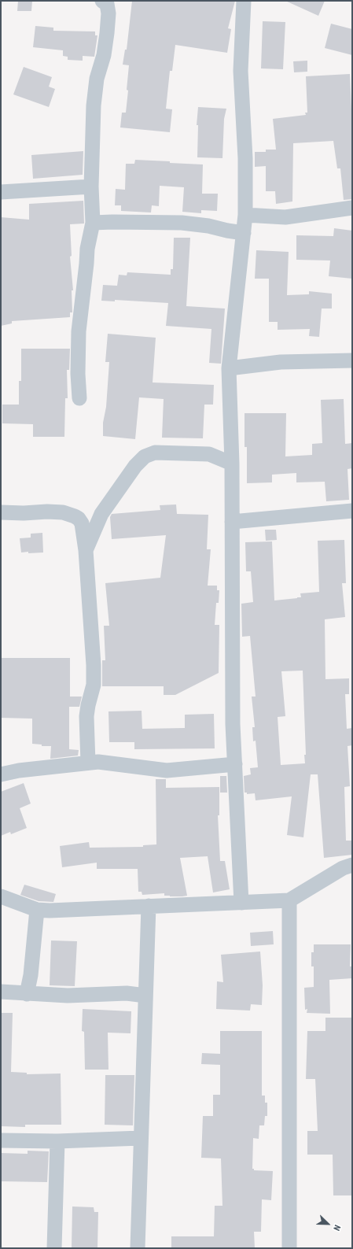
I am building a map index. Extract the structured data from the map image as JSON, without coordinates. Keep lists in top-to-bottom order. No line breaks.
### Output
{"north":"bottom right"}
